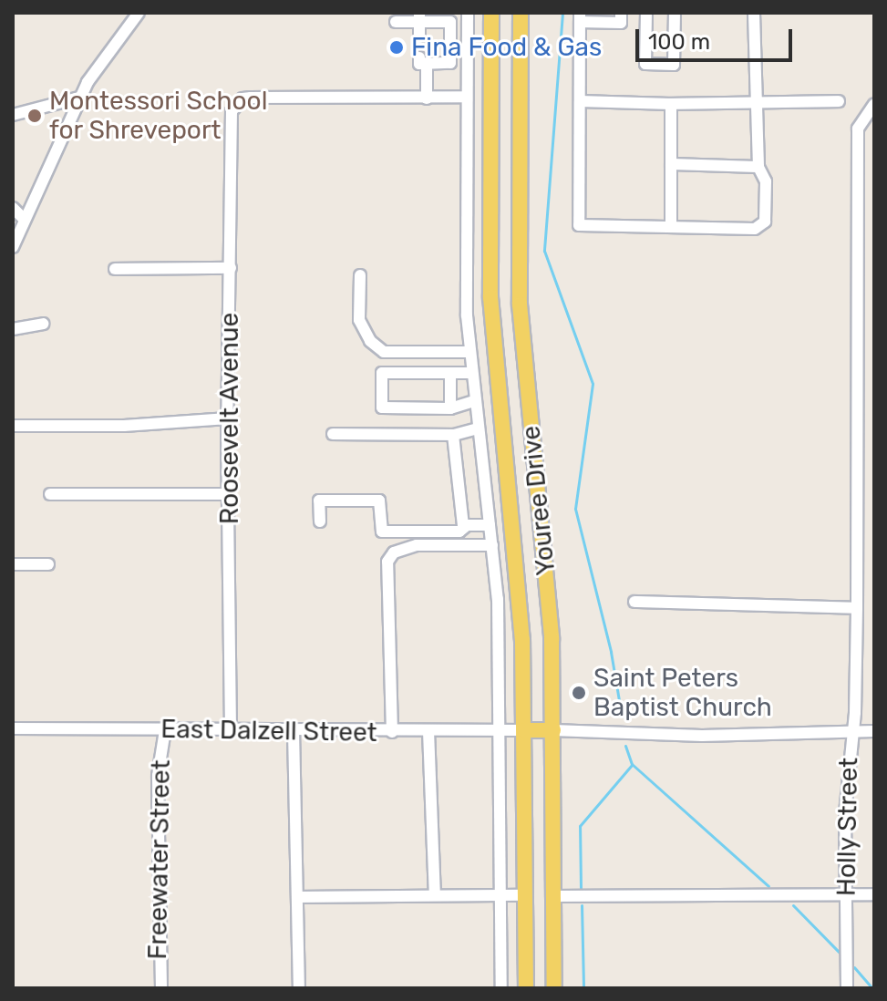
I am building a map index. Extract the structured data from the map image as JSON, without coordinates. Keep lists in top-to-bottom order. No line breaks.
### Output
{"streets":{"main road":["Youree Drive"],"street":["Roosevelt Avenue","East Dalzell Street","Holly Street","Freewater Street"]},"crossings":[["Roosevelt Avenue","East Dalzell Street"],["Youree Drive","East Dalzell Street"],["East Dalzell Street","Freewater Street"]],"places":["Fina Food & Gas","Montessori School for Shreveport","Saint Peters Baptist Church"],"scale_bar":"100 m"}
